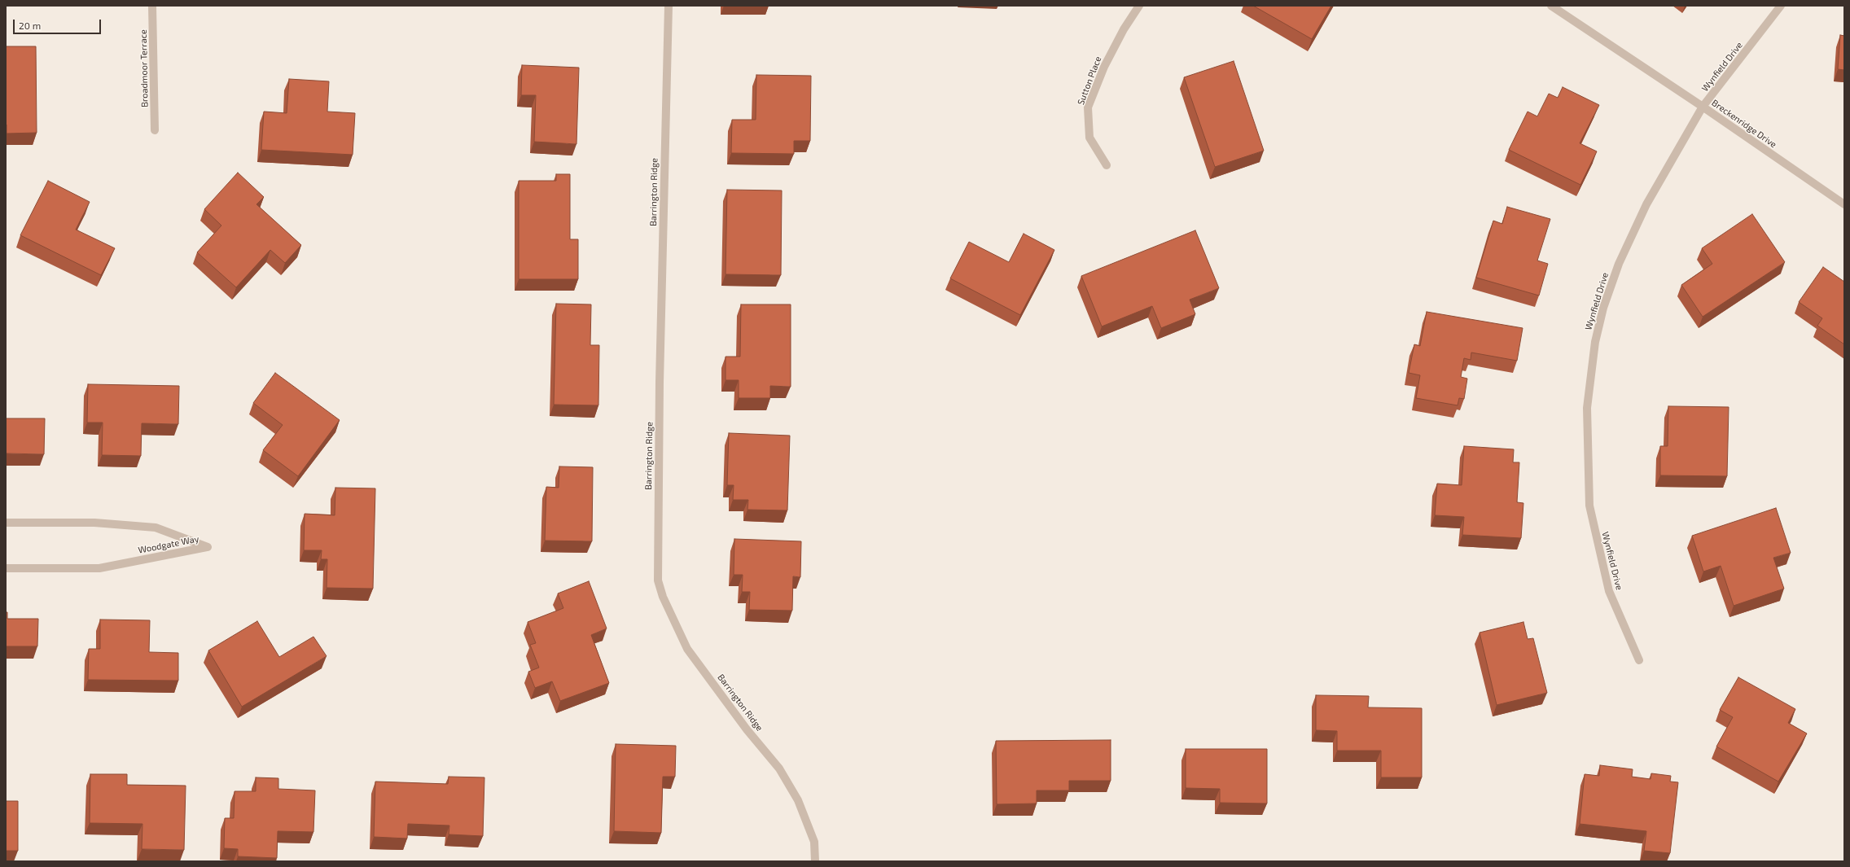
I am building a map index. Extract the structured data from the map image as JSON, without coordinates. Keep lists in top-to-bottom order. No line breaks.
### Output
{"streets":{"street":["Wynfield Drive","Broadmoor Terrace","Sutton Place","Breckenridge Drive","Barrington Ridge","Woodgate Way"]},"crossings":[["Wynfield Drive","Breckenridge Drive"]],"scale_bar":"20 m"}
